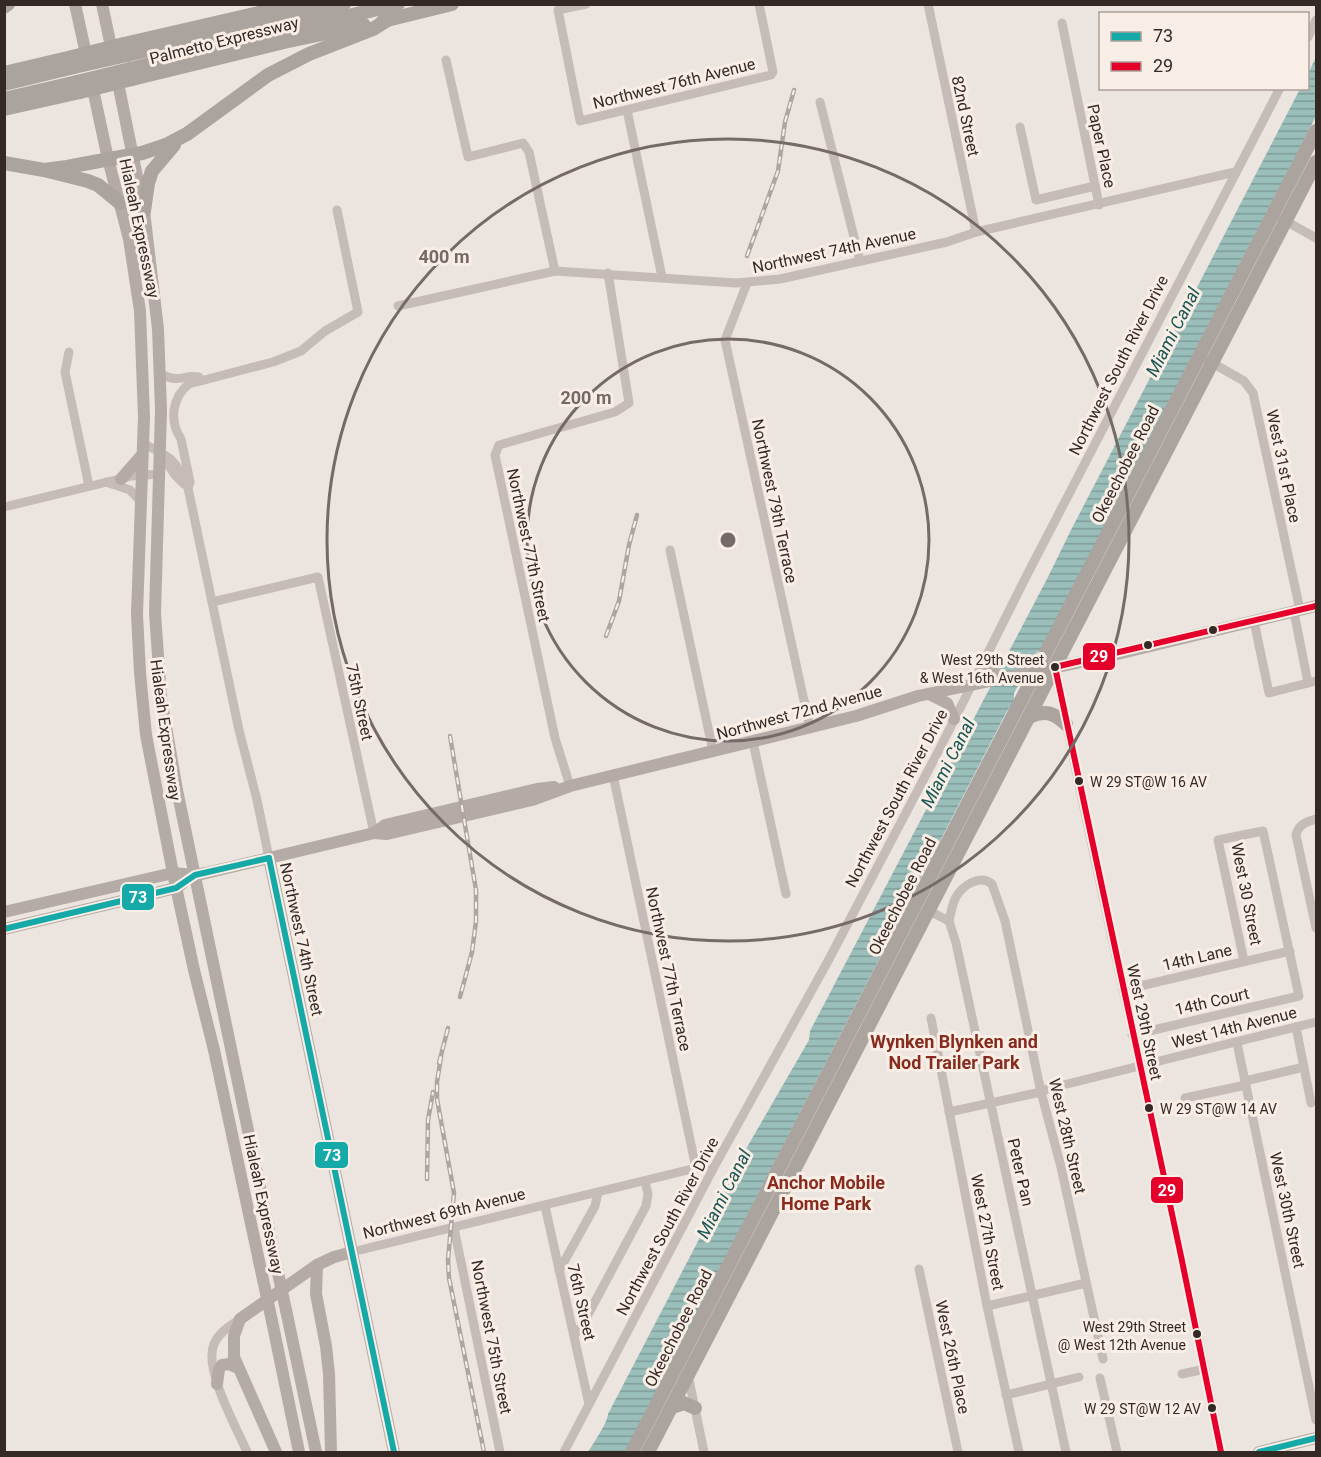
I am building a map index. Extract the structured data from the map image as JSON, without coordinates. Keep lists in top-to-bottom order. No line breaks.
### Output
{"streets":{"highway":["Palmetto Expressway","Okeechobee Road"],"main road":["Hialeah Expressway","Northwest 72nd Avenue","Northwest 74th Street","Northwest 69th Avenue"],"street":["Northwest 76th Avenue","82nd Street","Paper Place","Northwest 74th Avenue","Northwest South River Drive","West 31st Place","Northwest 79th Terrace","Northwest 77th Street","75th Street","West 30 Street","14th Lane","Northwest 77th Terrace","14th Court","West 29th Street","West 14th Avenue","West 28th Street","Peter Pan","West 30th Street","West 27th Street","76th Street","Northwest 75th Street","West 26th Place"]},"crossings":[["82nd Street","Northwest 74th Avenue"],["Paper Place","Northwest 74th Avenue"],["Hialeah Expressway","Northwest 72nd Avenue"],["Northwest 74th Avenue","Northwest South River Drive"],["Northwest 74th Avenue","Northwest 79th Terrace"],["Northwest 74th Avenue","Northwest 77th Street"],["Northwest South River Drive","Northwest 72nd Avenue"],["Northwest South River Drive","Northwest 69th Avenue"],["Northwest South River Drive","76th Street"],["Okeechobee Road","West 31st Place"],["Okeechobee Road","Northwest 72nd Avenue"],["Okeechobee Road","West 29th Street"],["West 31st Place","Northwest 72nd Avenue"],["Northwest 79th Terrace","Northwest 72nd Avenue"],["Northwest 77th Street","Northwest 72nd Avenue"],["75th Street","Northwest 72nd Avenue"],["75th Street","Northwest 74th Street"],["Northwest 72nd Avenue","Northwest 74th Street"],["Northwest 72nd Avenue","Northwest 77th Terrace"],["Northwest 72nd Avenue","West 29th Street"],["West 30 Street","14th Lane"],["West 30 Street","14th Court"],["Northwest 74th Street","Northwest 69th Avenue"],["14th Lane","14th Court"],["14th Lane","West 29th Street"],["Northwest 77th Terrace","Northwest 69th Avenue"],["14th Court","West 29th Street"],["West 29th Street","West 14th Avenue"],["West 14th Avenue","West 28th Street"],["West 14th Avenue","Peter Pan"],["West 14th Avenue","West 30th Street"],["West 14th Avenue","West 27th Street"],["West 28th Street","Peter Pan"],["Northwest 69th Avenue","76th Street"],["Northwest 69th Avenue","Northwest 75th Street"]],"districts":["Wynken Blynken and Nod Trailer Park","Anchor Mobile Home Park"],"water":["Miami Canal"],"places":["West 29th Street & West 16th Avenue","W 29 ST@W 16 AV","W 29 ST@W 14 AV","West 29th Street @ West 12th Avenue","W 29 ST@W 12 AV"],"lines":["transit line 29","transit line 73"],"legend":["73","29"],"rings":["400 m","200 m"]}
